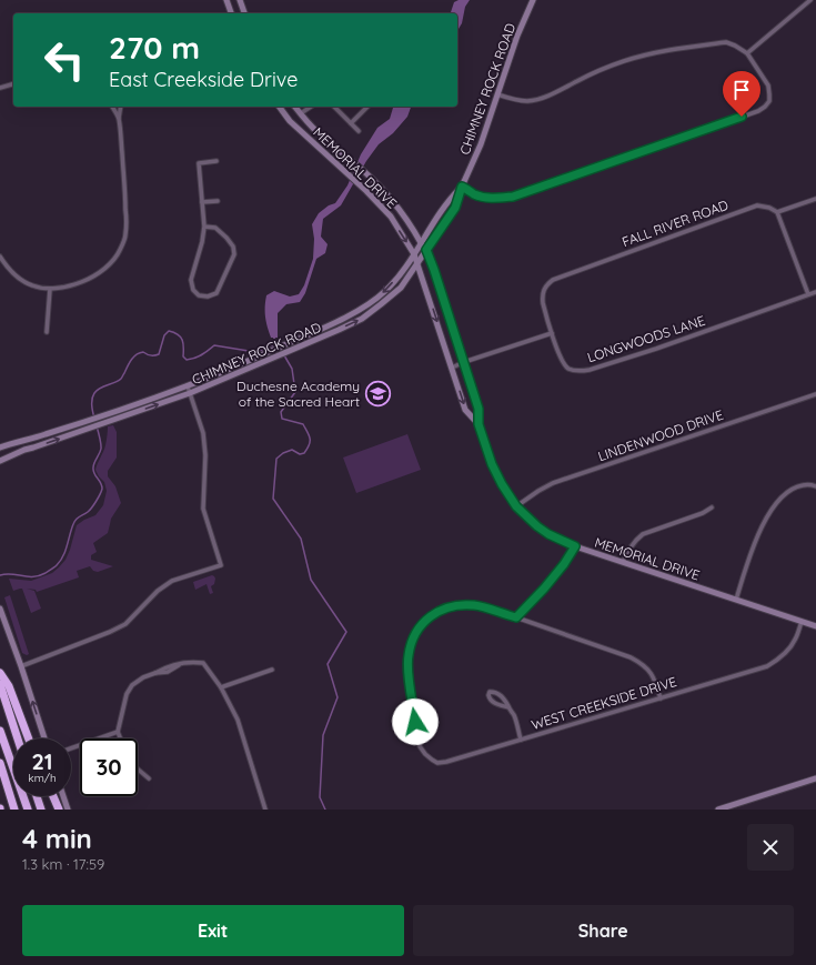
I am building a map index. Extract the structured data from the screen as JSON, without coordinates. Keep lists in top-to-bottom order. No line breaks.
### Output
{"streets":{"main road":["CHIMNEY ROCK ROAD","MEMORIAL DRIVE"],"street":["FALL RIVER ROAD","LONGWOODS LANE","LINDENWOOD DRIVE","WEST CREEKSIDE DRIVE"]},"crossings":[["CHIMNEY ROCK ROAD","MEMORIAL DRIVE"],["MEMORIAL DRIVE","LINDENWOOD DRIVE"],["MEMORIAL DRIVE","WEST CREEKSIDE DRIVE"],["FALL RIVER ROAD","LONGWOODS LANE"]],"places":{"school or university":["Duchesne Academy of the Sacred Heart"]},"page":{"turn":["270 m","East Creekside Drive"],"speed":"21 km/h","limit":"30","heading":["4 min","1.3 km · 17:59"],"buttons":["Exit","Share"]}}
